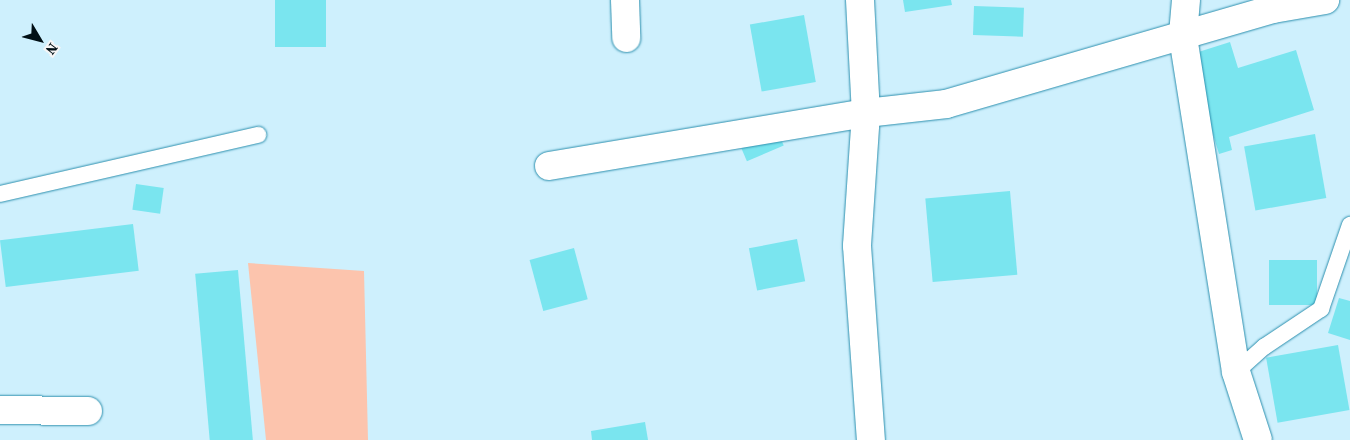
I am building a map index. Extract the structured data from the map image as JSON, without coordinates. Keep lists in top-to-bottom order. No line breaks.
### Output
{"north":"bottom right"}
